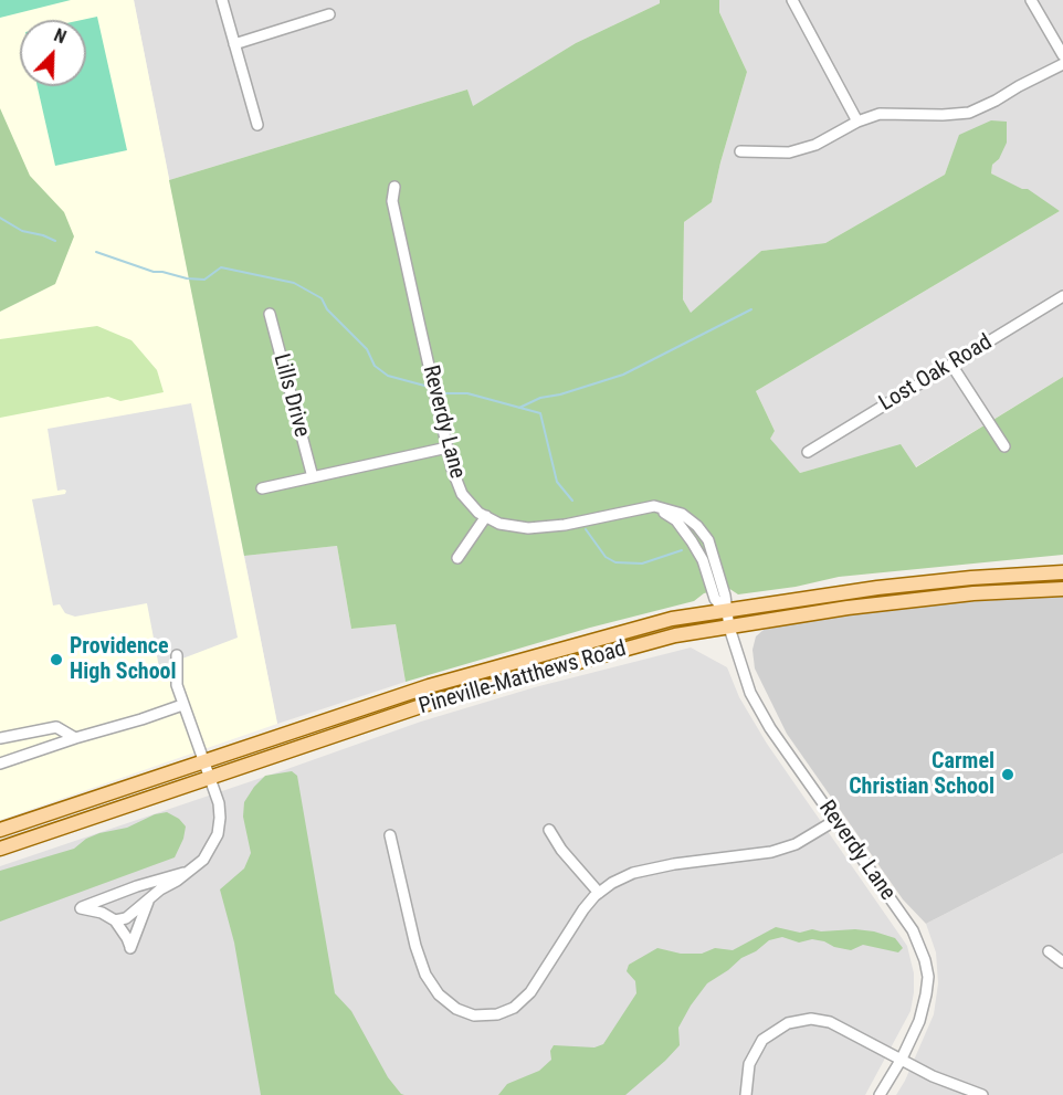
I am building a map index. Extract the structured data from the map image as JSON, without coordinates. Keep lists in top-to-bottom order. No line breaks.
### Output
{"streets":{"main road":["Pineville-Matthews Road"],"street":["Lost Oak Road","Lills Drive","Reverdy Lane"]},"crossings":[["Reverdy Lane","Pineville-Matthews Road"]],"places":["Providence High School","Carmel Christian School"],"north":"top right"}
